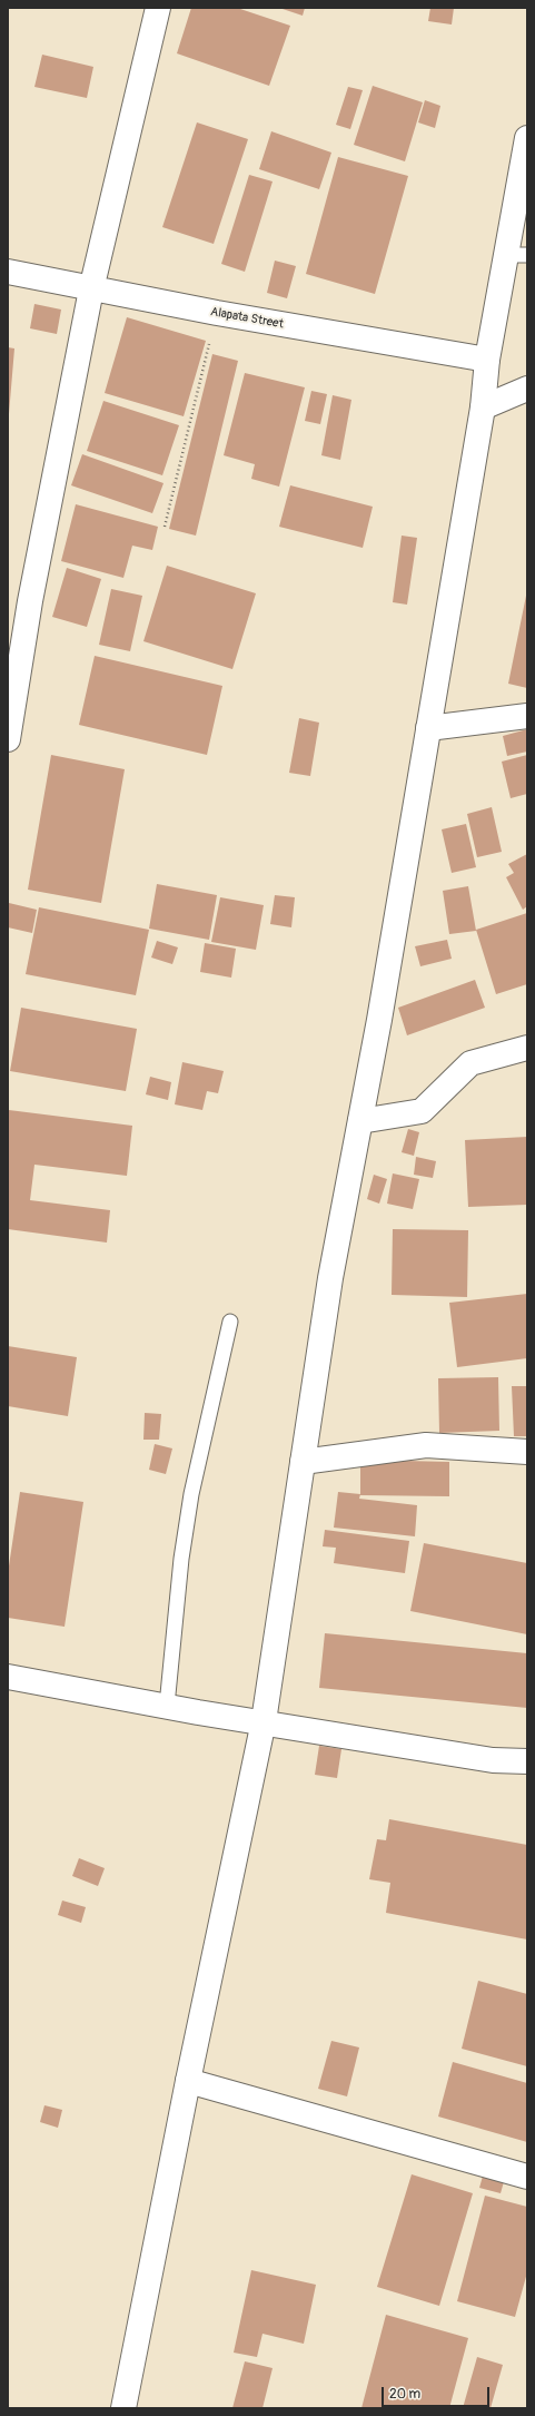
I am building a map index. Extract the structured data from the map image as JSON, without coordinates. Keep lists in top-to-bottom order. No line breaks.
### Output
{"streets":{"street":["Alapata Street"]},"scale_bar":"20 m"}
